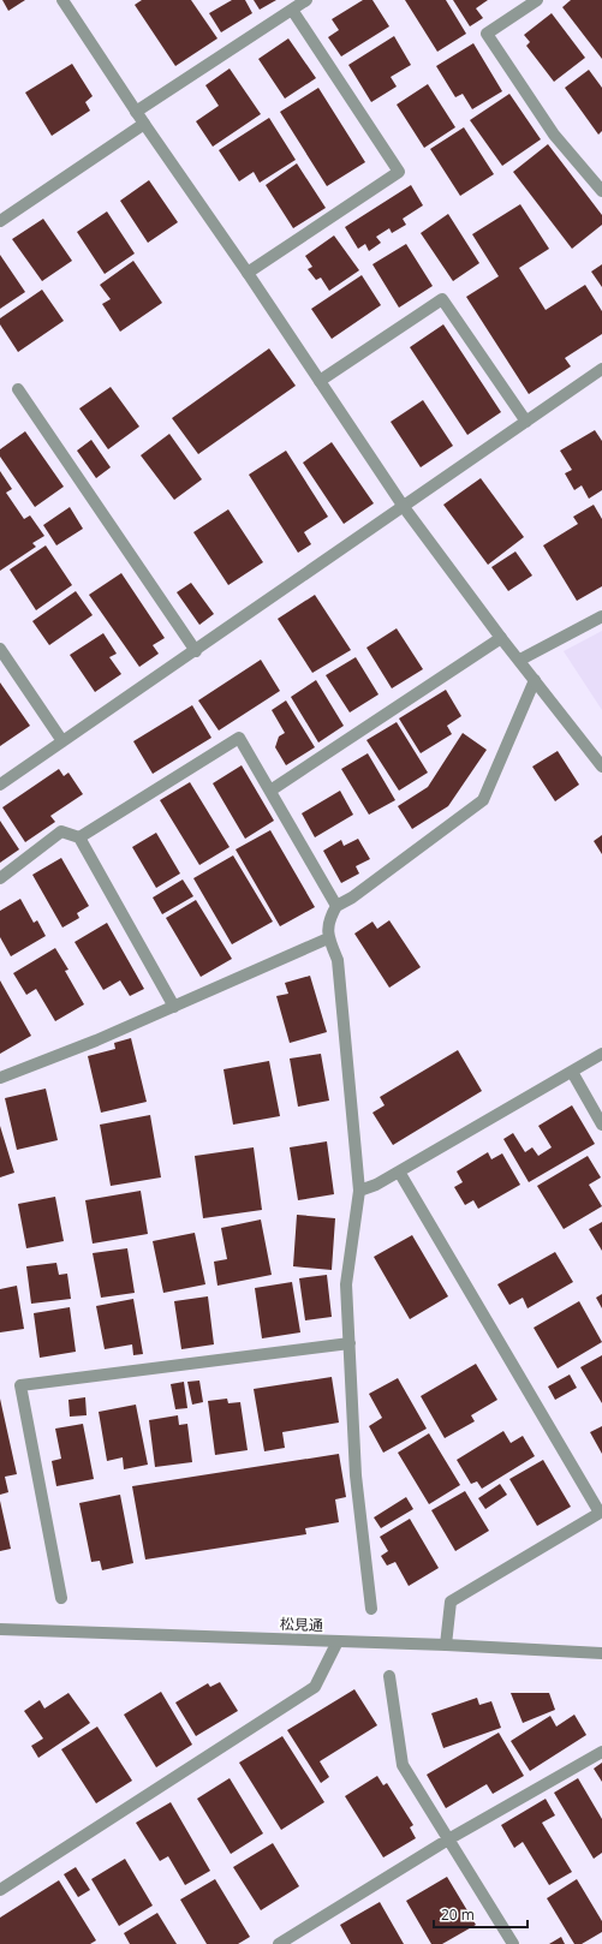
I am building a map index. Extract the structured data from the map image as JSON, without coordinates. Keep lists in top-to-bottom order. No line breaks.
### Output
{"streets":{"street":["松見通"]},"scale_bar":"20 m"}
